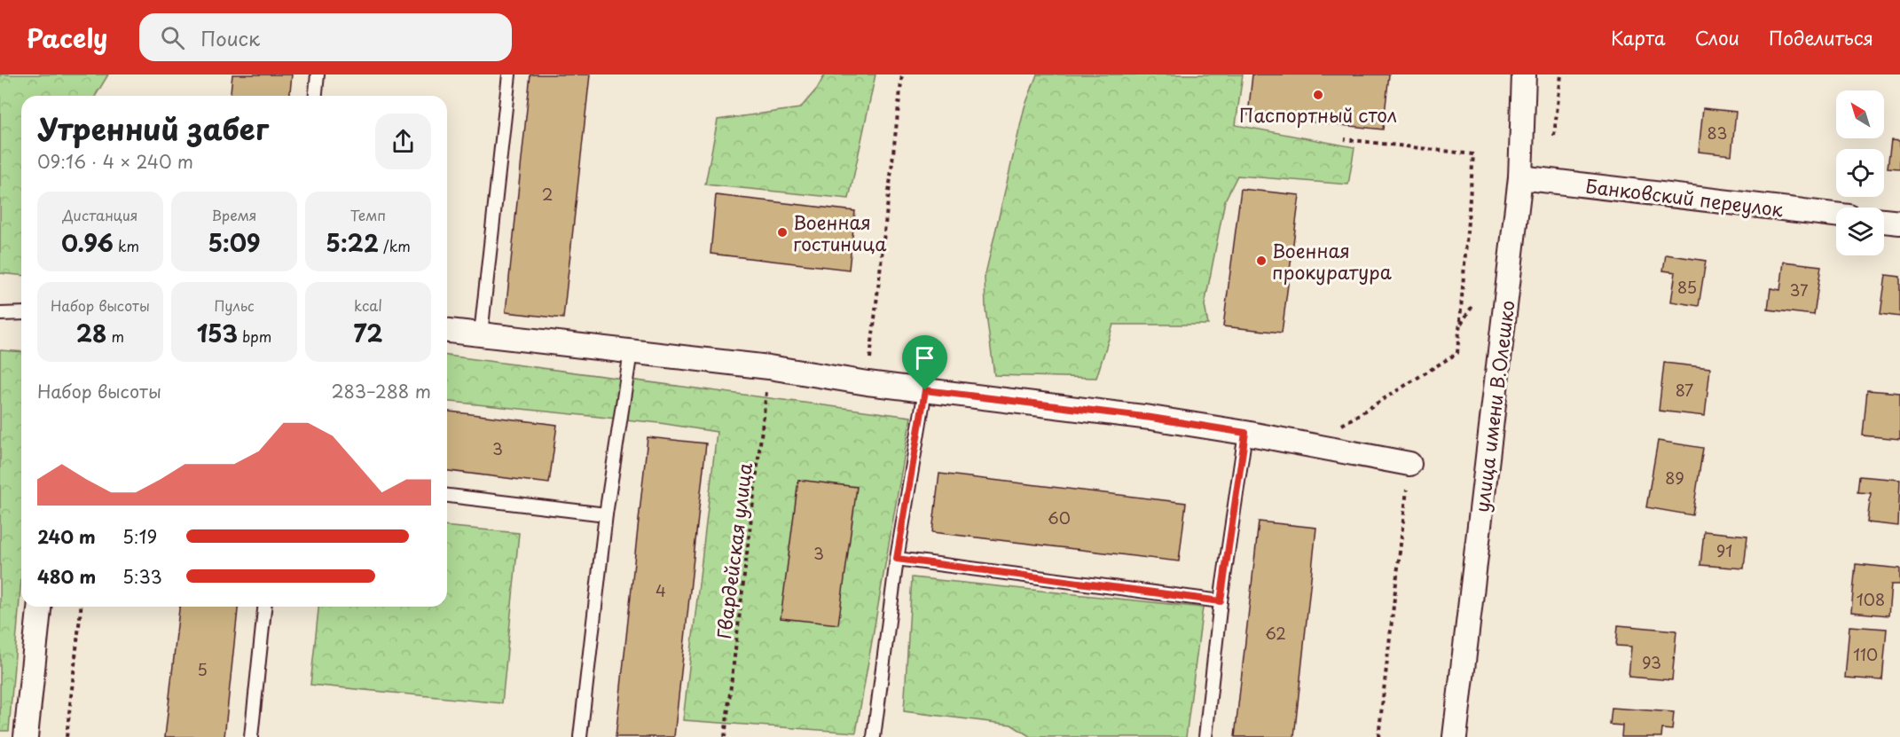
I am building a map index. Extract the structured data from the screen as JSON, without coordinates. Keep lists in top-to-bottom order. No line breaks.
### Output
{"streets":{"street":["Банковский переулок","улица имени В.Олешко"],"path":["Гвардейская улица"]},"crossings":[["Банковский переулок","улица имени В.Олешко"]],"places":["Паспортный стол","Военная гостиница","Военная прокуратура"],"house_numbers":["83","2","85","37","87","3","89","60","91","3","4","108","62","110","93","5"],"north":"top left","page":{"header":"Pacely","search":"Поиск","nav":["Карта","Слои","Поделиться"],"heading":["Утренний забег","09:16 · 4 × 240 m"],"stats":[["Дистанция","0.96 km"],["Время","5:09"],["Темп","5:22 /km"],["Набор высоты","28 m"],["Пульс","153 bpm"],["kcal","72"]],"chart":["Набор высоты","283–288 m"],"list":[{"name":"240 m","note":"5:19"},{"name":"480 m","note":"5:33"}]}}
